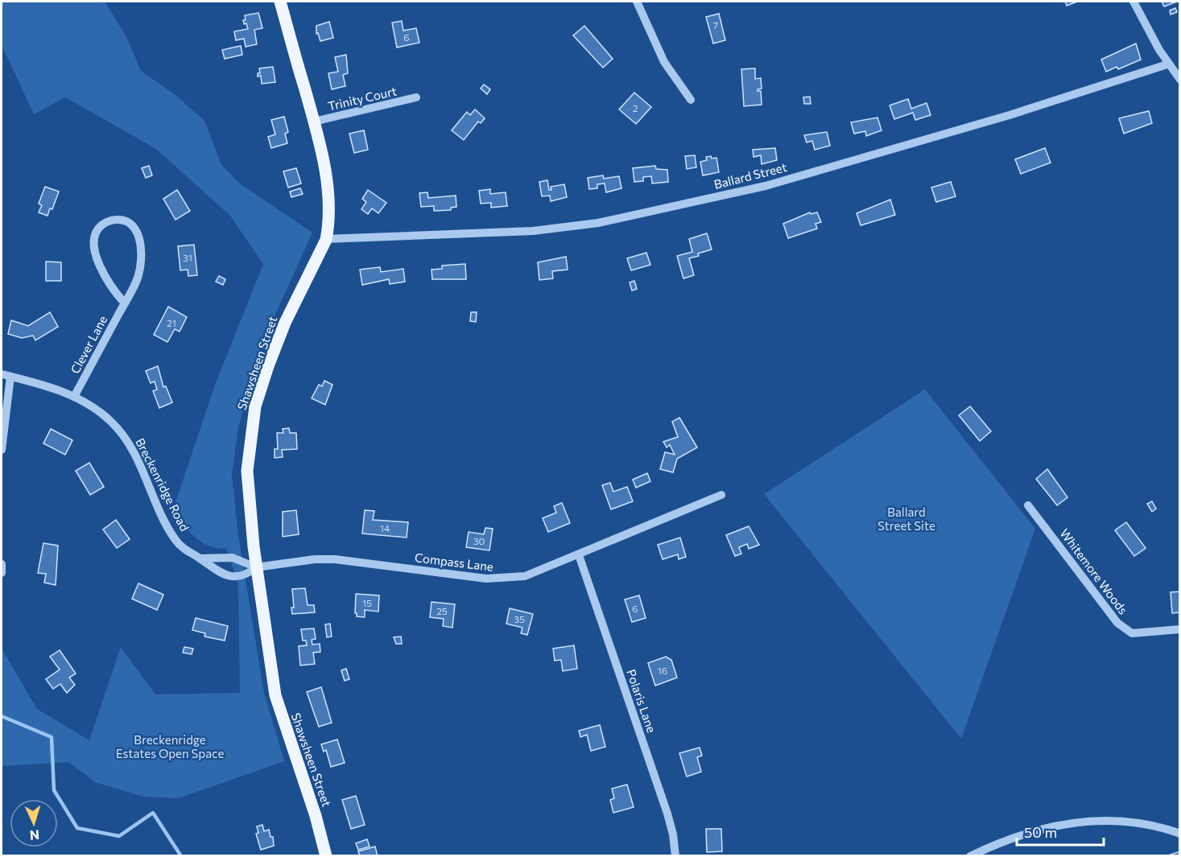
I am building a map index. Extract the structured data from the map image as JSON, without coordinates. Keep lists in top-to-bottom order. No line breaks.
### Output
{"streets":{"main road":["Shawsheen Street"],"street":["Trinity Court","Ballard Street","Clever Lane","Breckenridge Road","Compass Lane","Whitemore Woods","Polaris Lane"]},"crossings":[["Trinity Court","Shawsheen Street"],["Ballard Street","Shawsheen Street"],["Clever Lane","Breckenridge Road"],["Shawsheen Street","Breckenridge Road"],["Shawsheen Street","Compass Lane"],["Breckenridge Road","Compass Lane"],["Compass Lane","Polaris Lane"]],"parks":["Ballard Street Site","Breckenridge Estates Open Space"],"house_numbers":["7","6","2","31","21","14","30","15","6","25","35","16"],"scale_bar":"50 m","north":"bottom"}
